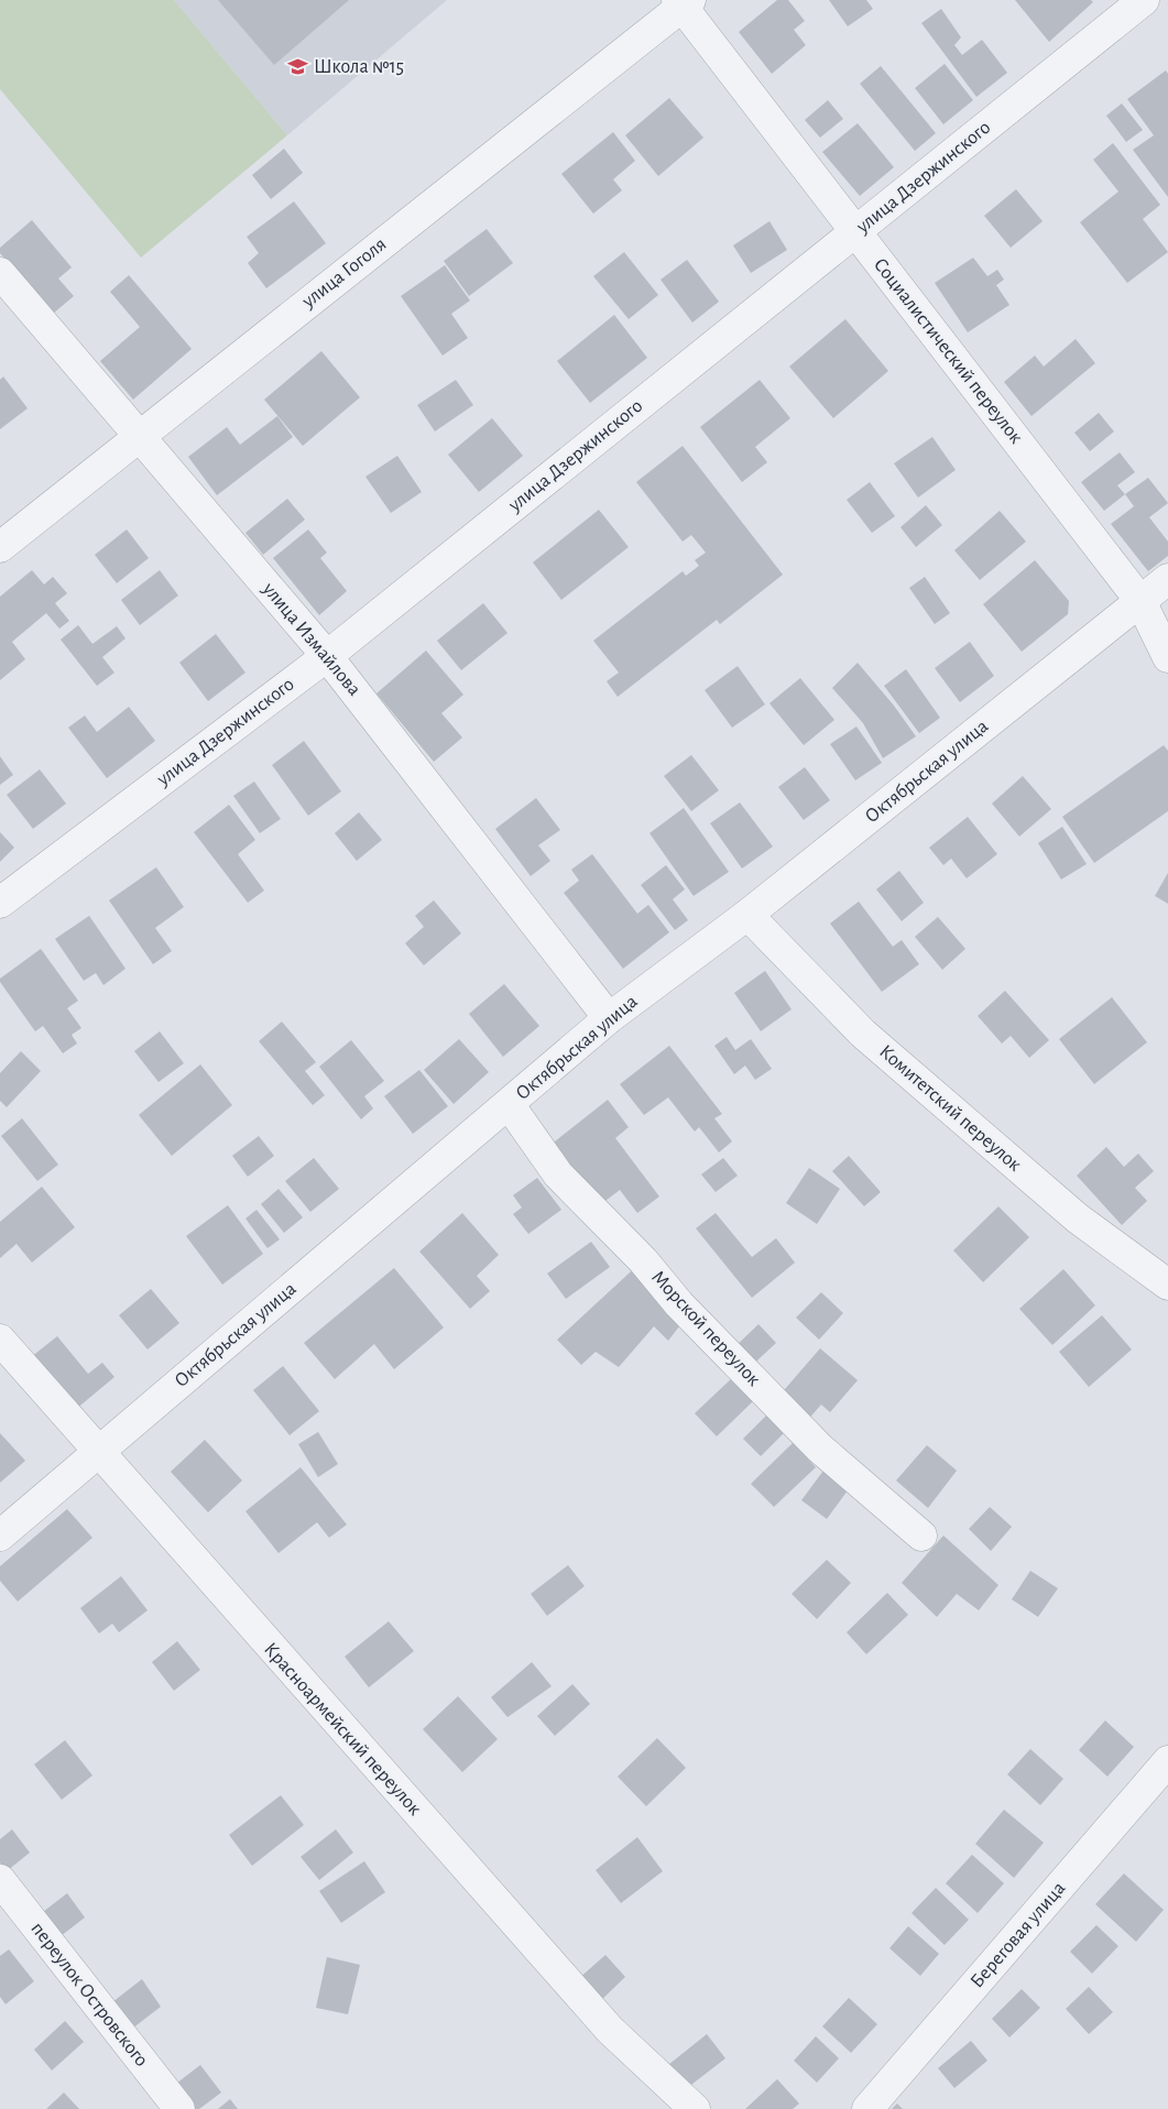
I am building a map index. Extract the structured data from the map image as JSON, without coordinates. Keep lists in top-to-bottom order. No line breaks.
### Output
{"streets":{"street":["улица Дзержинского","улица Гоголя","Социалистический переулок","улица Измайлова","Октябрьская улица","Комитетский переулок","Морской переулок","Красноармейский переулок","Береговая улица","переулок Островского"]},"crossings":[["улица Дзержинского","Социалистический переулок"],["улица Дзержинского","улица Измайлова"],["улица Гоголя","Социалистический переулок"],["улица Гоголя","улица Измайлова"],["Социалистический переулок","Октябрьская улица"],["улица Измайлова","Октябрьская улица"],["Октябрьская улица","Комитетский переулок"],["Октябрьская улица","Морской переулок"],["Октябрьская улица","Красноармейский переулок"]],"places":{"school or university":["Школа №15"]}}
